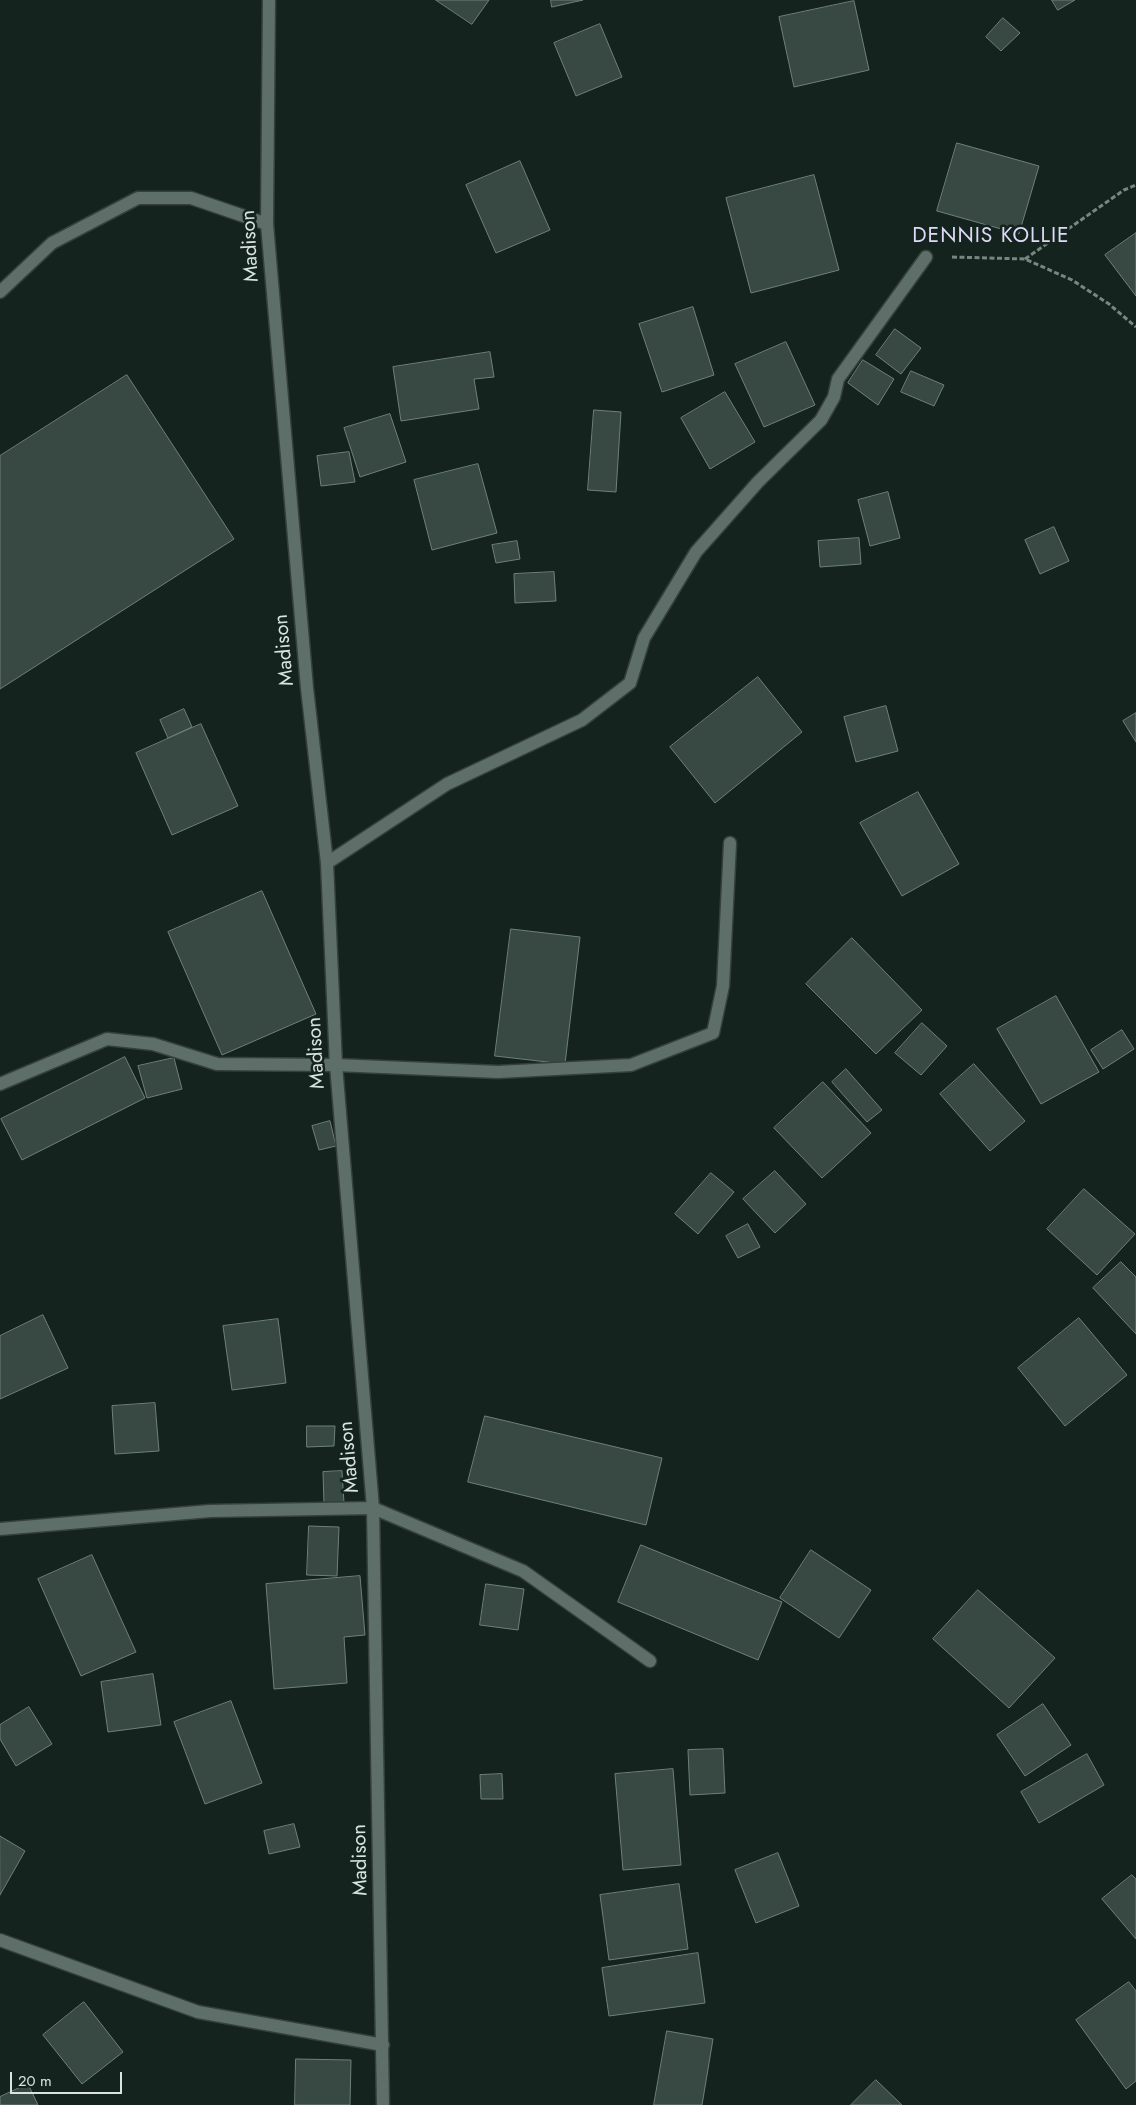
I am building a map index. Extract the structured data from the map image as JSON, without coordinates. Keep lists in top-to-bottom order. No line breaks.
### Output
{"streets":{"street":["Madison"]},"districts":["DENNIS KOLLIE"],"scale_bar":"20 m"}
